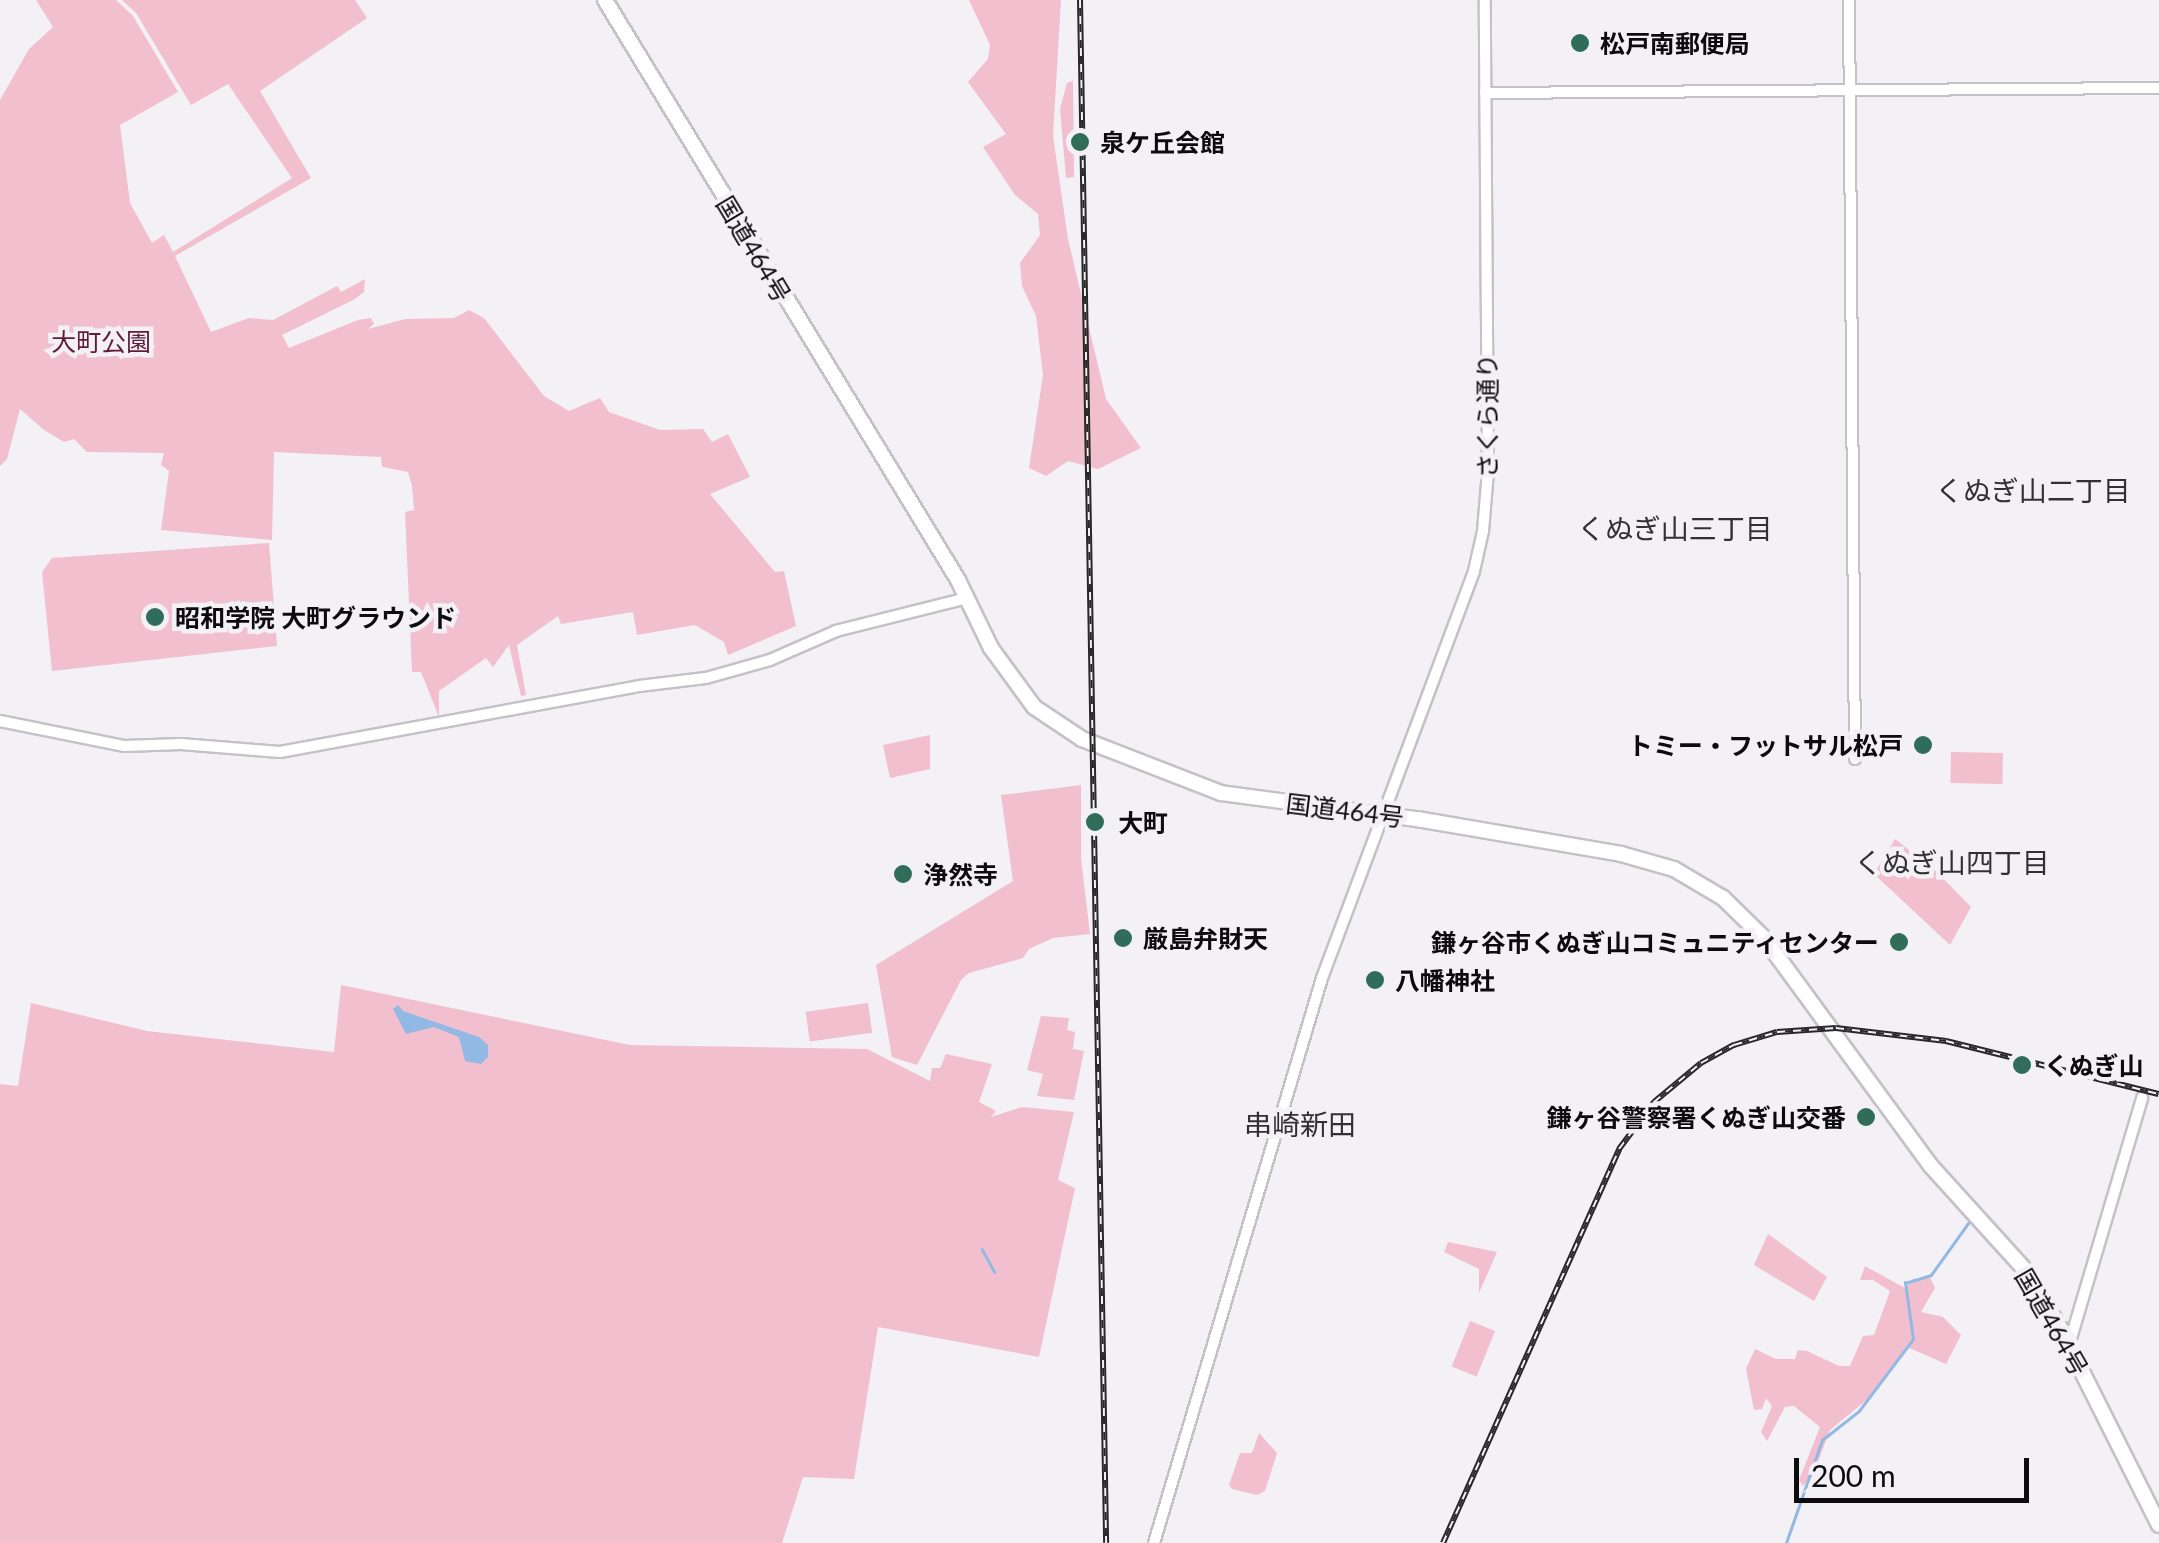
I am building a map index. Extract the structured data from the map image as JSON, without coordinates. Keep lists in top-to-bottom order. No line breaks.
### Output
{"streets":{"highway":["国道464号"],"street":["さくら通り"]},"crossings":[["国道464号","さくら通り"]],"districts":["くぬぎ山二丁目","くぬぎ山三丁目","くぬぎ山四丁目","串崎新田"],"parks":["大町公園"],"places":["松戸南郵便局","泉ケ丘会館","昭和学院 大町グラウンド","トミー・フットサル松戸","大町","浄然寺","厳島弁財天","鎌ヶ谷市くぬぎ山コミュニティセンター","八幡神社","くぬぎ山","鎌ヶ谷警察署くぬぎ山交番"],"scale_bar":"200 m"}
